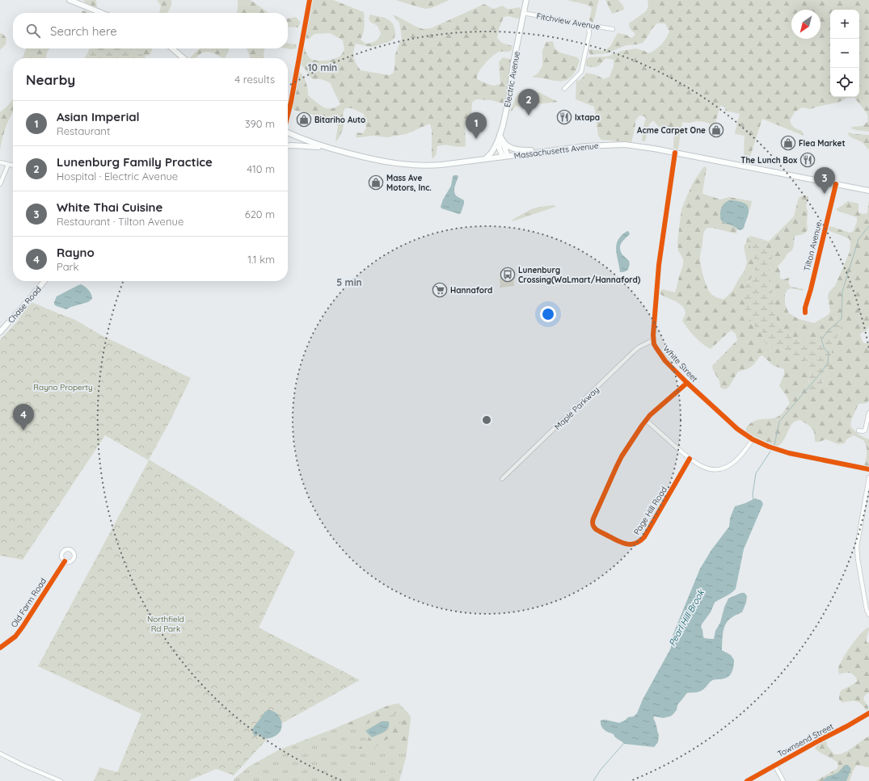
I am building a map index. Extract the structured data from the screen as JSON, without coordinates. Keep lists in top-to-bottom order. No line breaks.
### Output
{"streets":{"main road":["Electric Avenue","Massachusetts Avenue","Chase Road"],"street":["Fitchview Avenue","Tilton Avenue","White Street","Maple Parkway","Page Hill Road","Old Farm Road","Townsend Street"]},"crossings":[["Fitchview Avenue","Electric Avenue"],["Electric Avenue","Massachusetts Avenue"],["Massachusetts Avenue","Tilton Avenue"],["White Street","Maple Parkway"]],"water":["Pearl Hill Brook"],"parks":["Rayno Property","Northfield Rd Park"],"places":{"restaurant":["Ixtapa","The Lunch Box"],"shop":["Bitariho Auto","Acme Carpet One","Flea Market","Mass Ave Motors, Inc."],"bus stop":["Lunenburg Crossing(WaLmart/Hannaford)"],"supermarket":["Hannaford"]},"north":"bottom left","page":{"map_buttons":["+","−"],"search":"Search here","heading":["Nearby","4 results"],"pins":["2","1","3","4"],"list":[{"mark":"1","name":"Asian Imperial","note":"Restaurant","value":"390 m"},{"mark":"2","name":"Lunenburg Family Practice","note":"Hospital · Electric Avenue","value":"410 m"},{"mark":"3","name":"White Thai Cuisine","note":"Restaurant · Tilton Avenue","value":"620 m"},{"mark":"4","name":"Rayno","note":"Park","value":"1.1 km"}]},"rings":["10 min","5 min"]}
